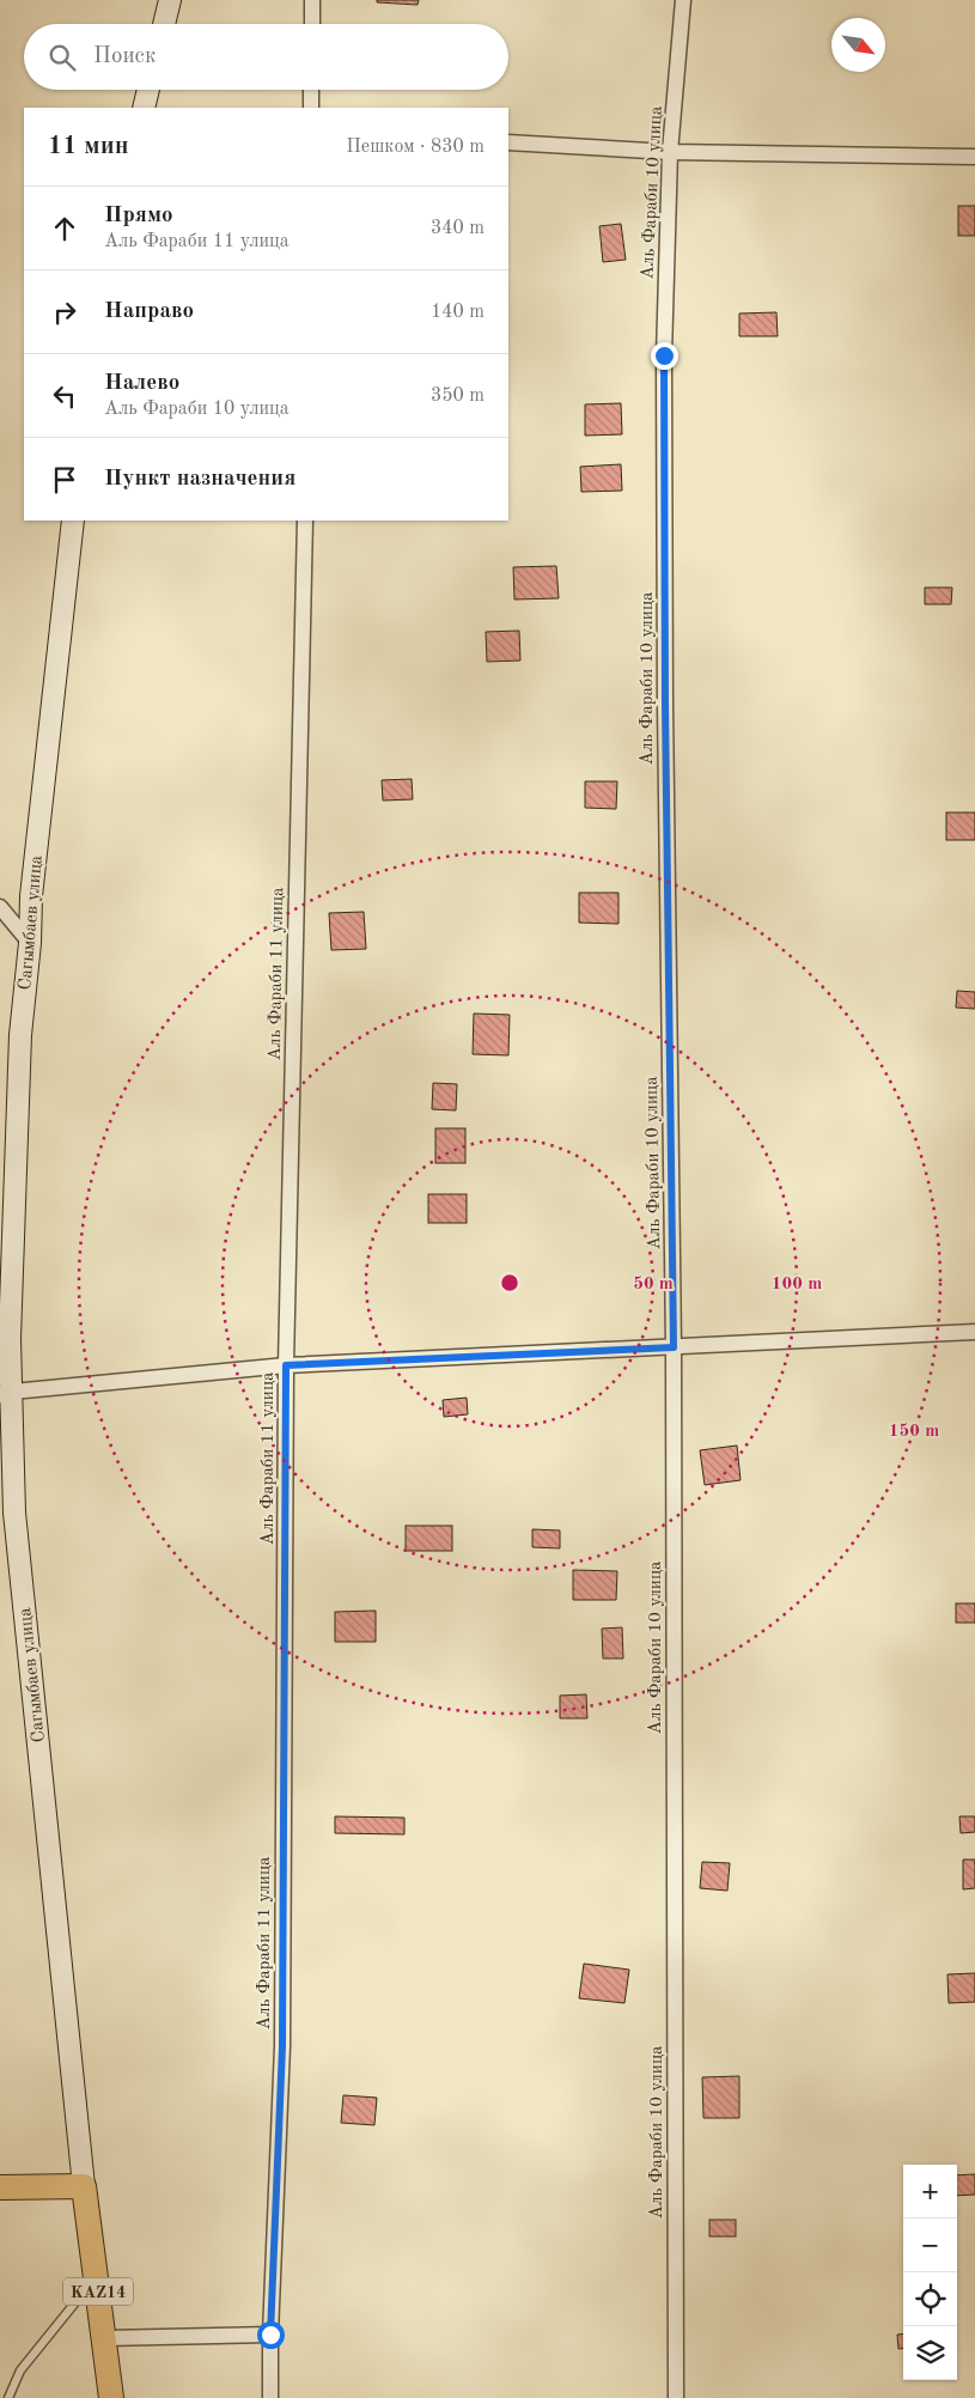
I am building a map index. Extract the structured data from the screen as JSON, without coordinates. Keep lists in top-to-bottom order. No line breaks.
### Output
{"streets":{"main road":["KAZ14"],"street":["Аль Фараби 10 улица","Сагымбаев улица","Аль Фараби 11 улица"]},"crossings":[["Сагымбаев улица","KAZ14"]],"north":"bottom right","page":{"search":"Поиск","heading":["11 мин","Пешком · 830 m"],"list":[["Прямо","Аль Фараби 11 улица","340 m"],["Направо","140 m"],["Налево","Аль Фараби 10 улица","350 m"],"Пункт назначения"],"map_buttons":["+","−"]},"rings":["50 m","100 m","150 m"]}
